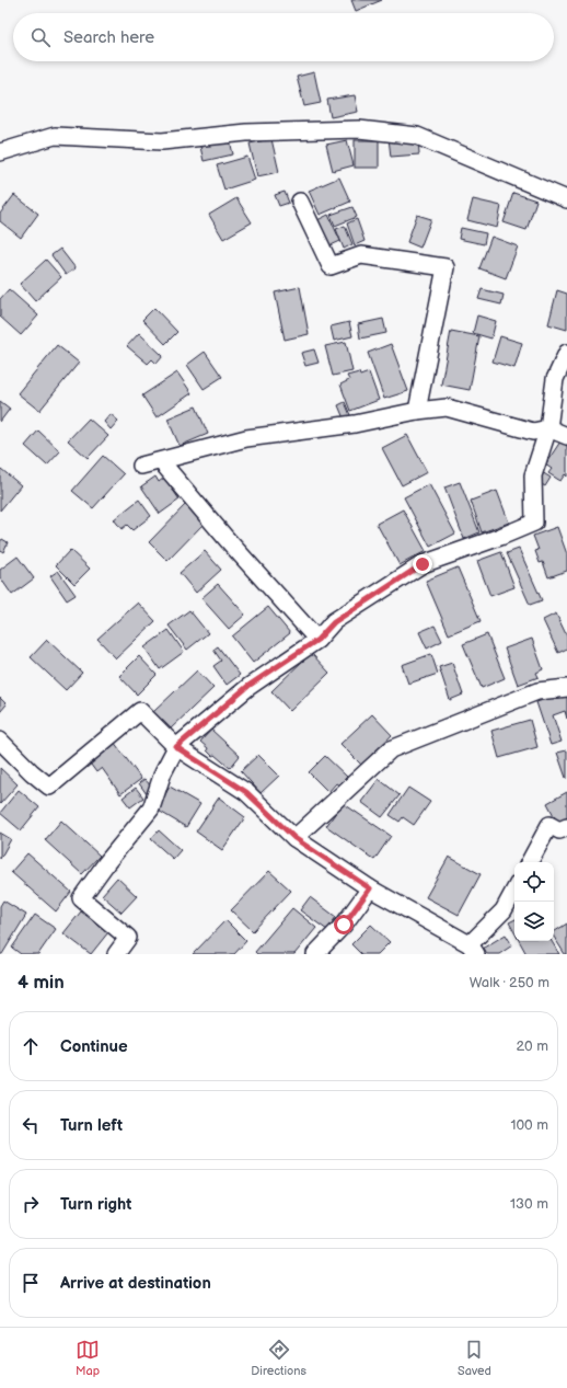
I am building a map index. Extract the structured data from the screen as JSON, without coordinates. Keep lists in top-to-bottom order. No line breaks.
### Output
{"page":{"search":"Search here","heading":["4 min","Walk · 250 m"],"list":[["Continue","20 m"],["Turn left","100 m"],["Turn right","130 m"],"Arrive at destination"],"nav":["Map","Directions","Saved"]}}
